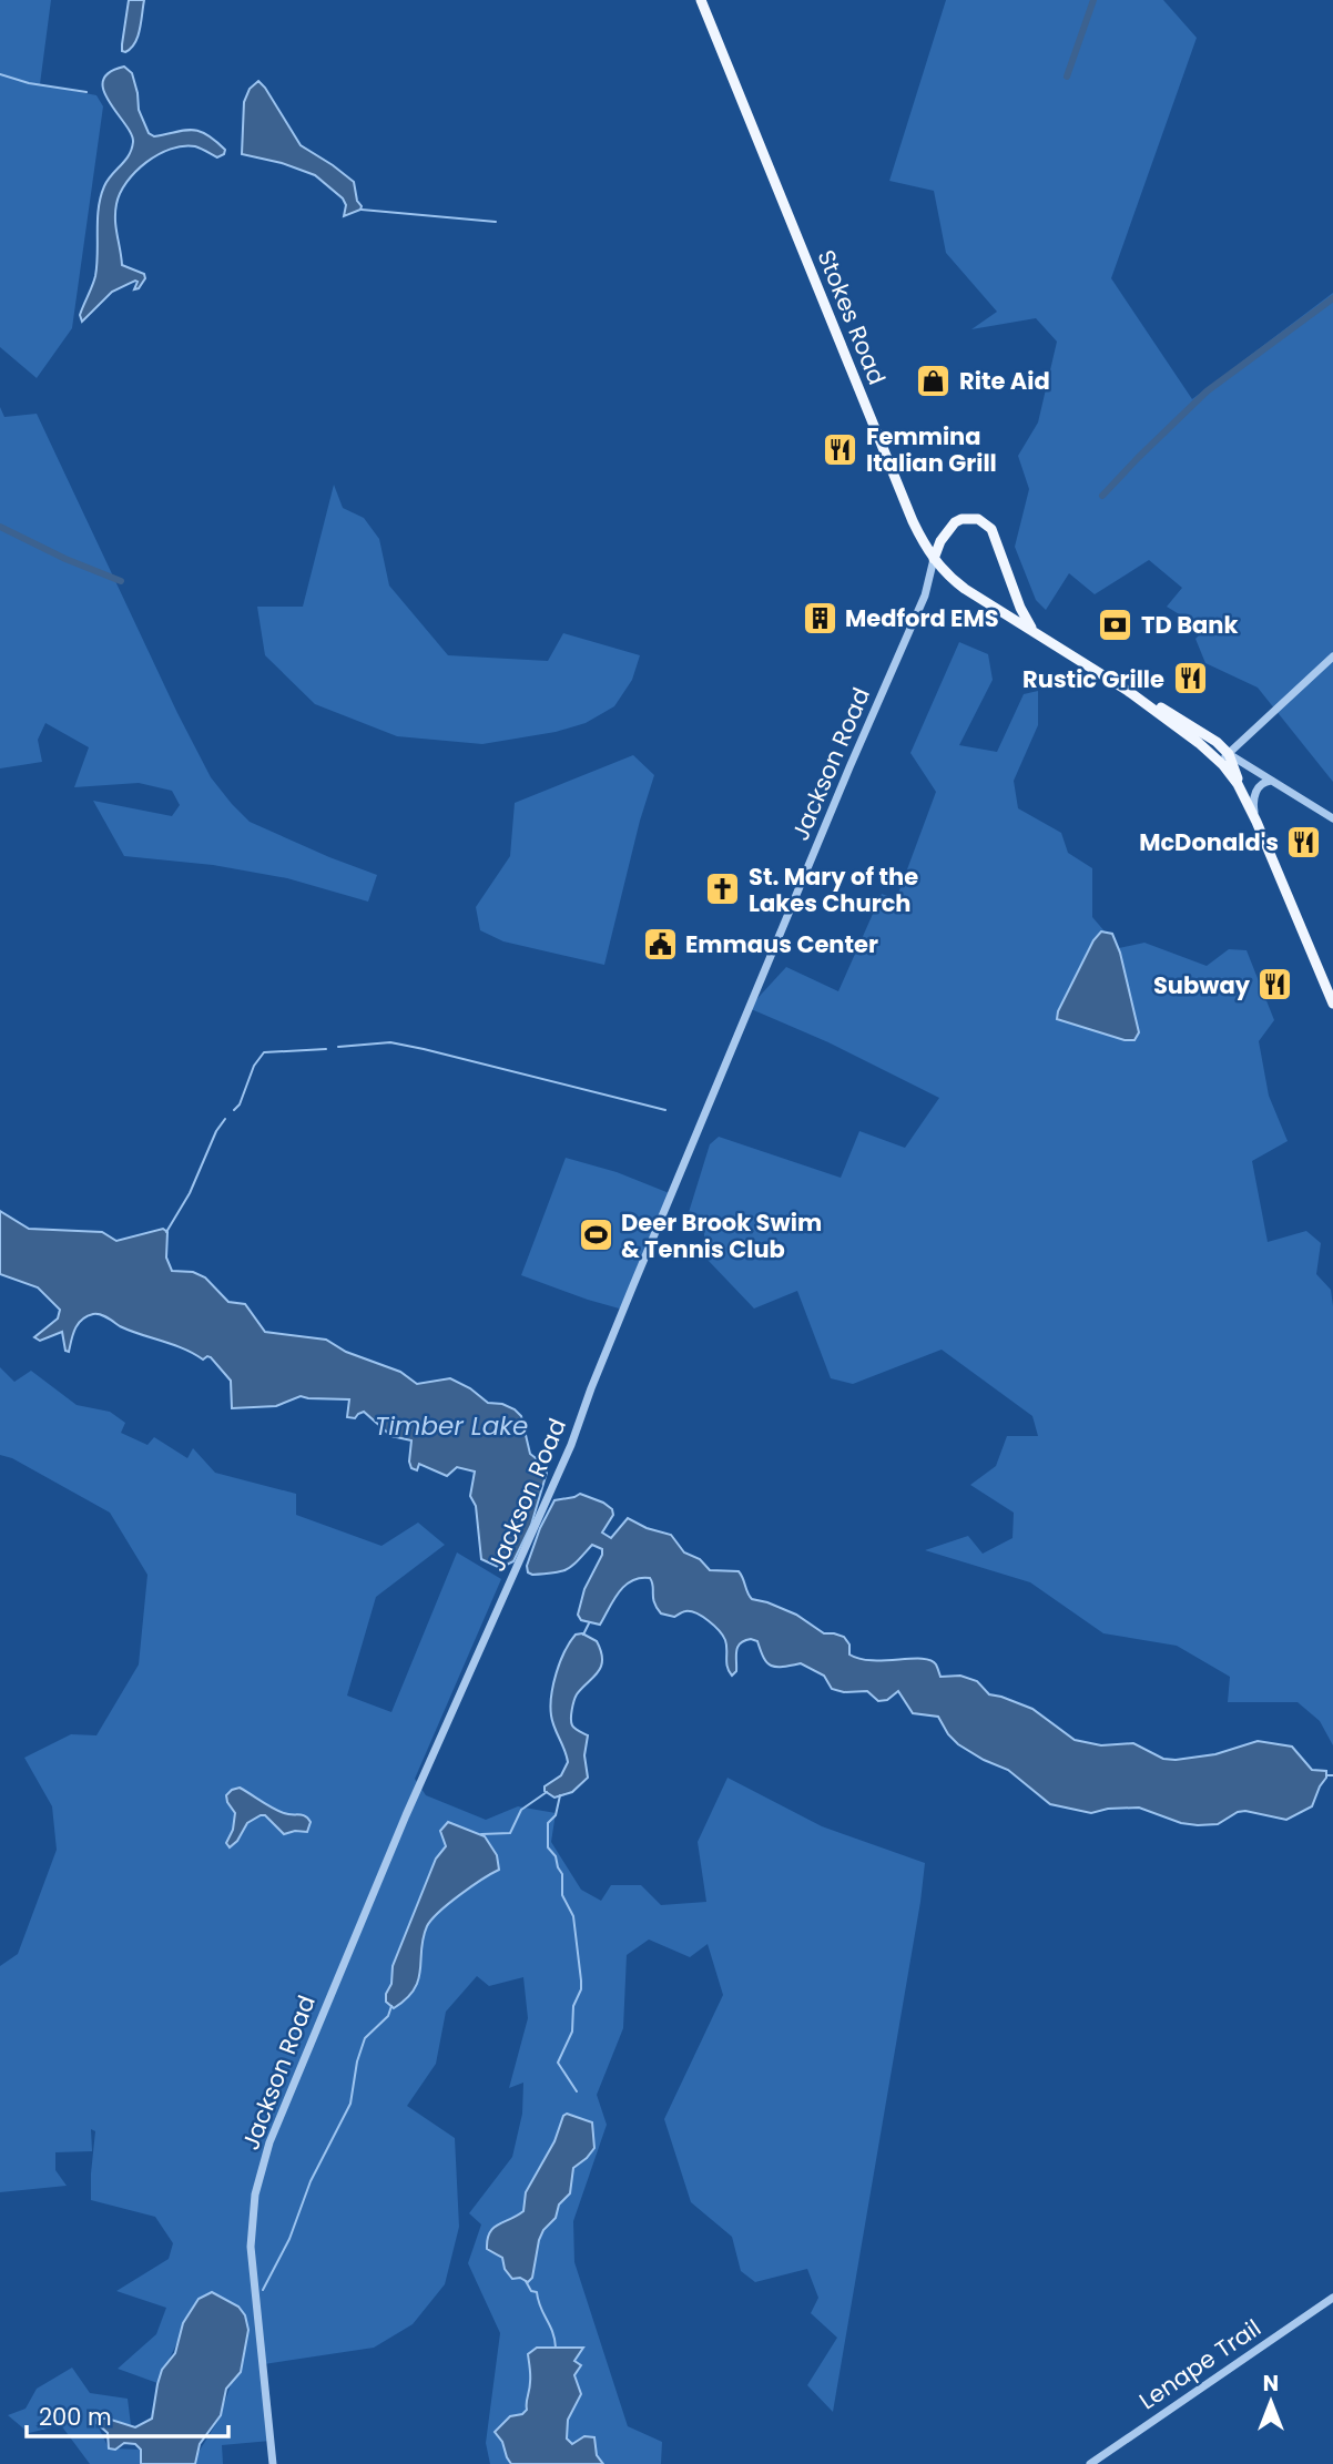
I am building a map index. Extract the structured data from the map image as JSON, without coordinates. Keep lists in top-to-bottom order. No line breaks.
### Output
{"streets":{"main road":["Stokes Road"],"street":["Jackson Road","Lenape Trail"]},"crossings":[["Stokes Road","Jackson Road"]],"water":["Timber Lake"],"places":{"shop":["Rite Aid"],"restaurant":["Femmina Italian Grill","Rustic Grille","McDonald's","Subway"],"building":["Medford EMS"],"bank":["TD Bank"],"church":["St. Mary of the Lakes Church"],"public building":["Emmaus Center"],"sports":["Deer Brook Swim & Tennis Club"]},"scale_bar":"200 m","north":"top"}
